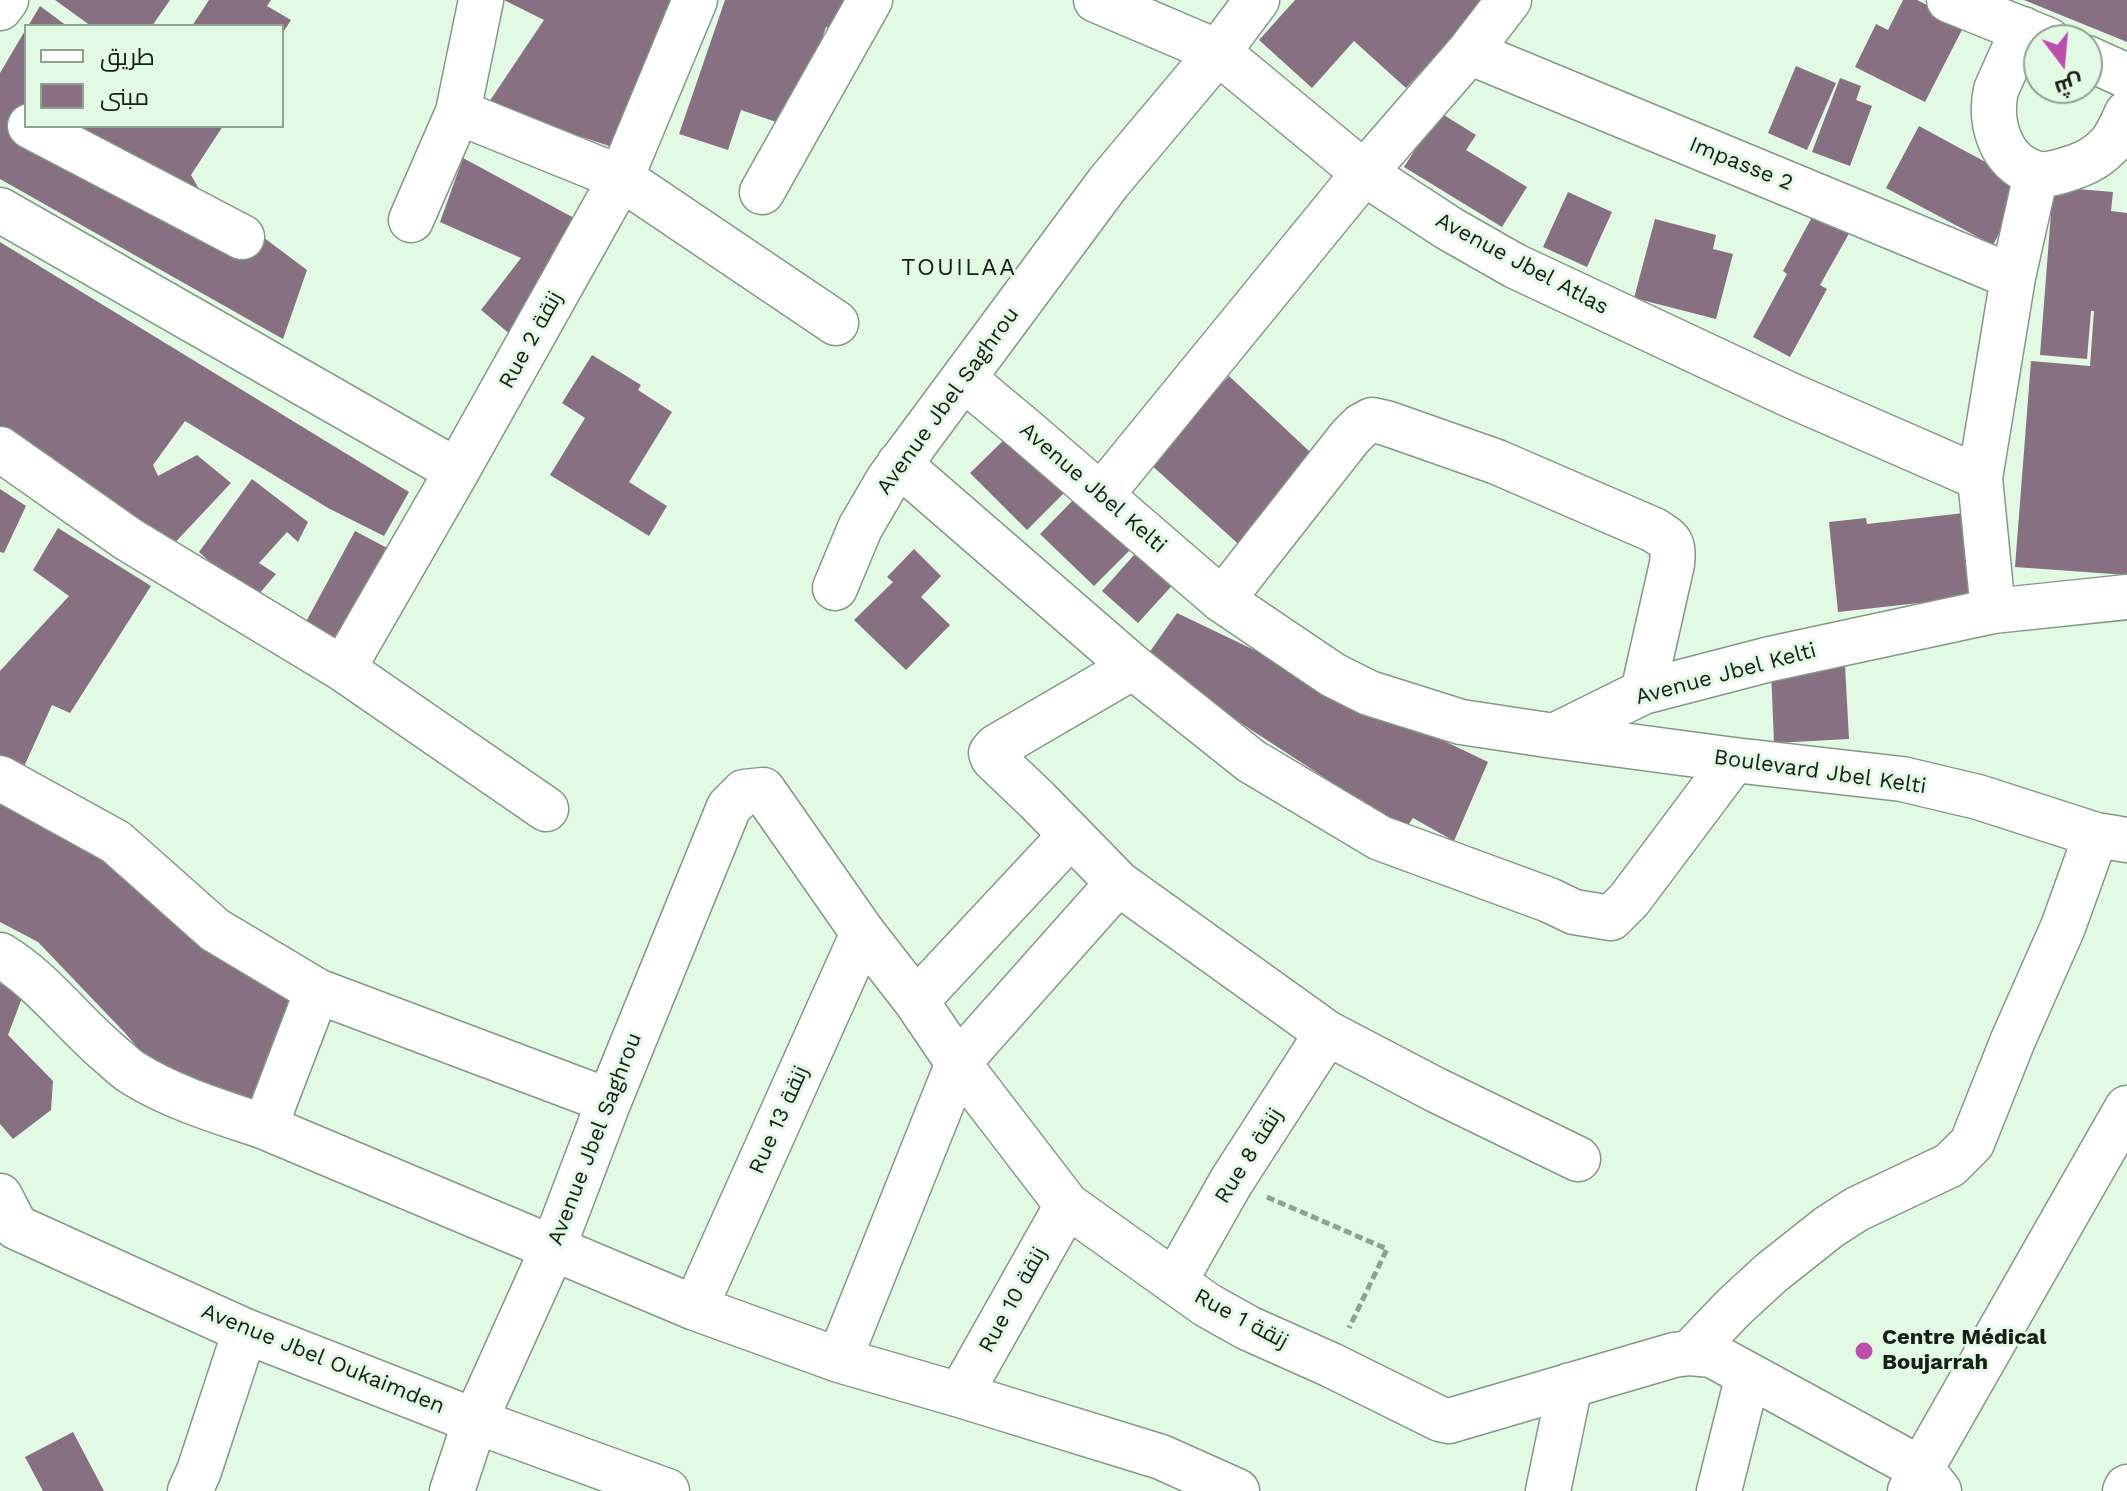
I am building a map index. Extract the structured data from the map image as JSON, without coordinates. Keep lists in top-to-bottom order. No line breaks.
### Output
{"streets":{"street":["Impasse 2","Avenue Jbel Atlas","Rue 2 زنقة","Avenue Jbel Saghrou","Avenue Jbel Kelti","Boulevard Jbel Kelti","Rue 13 زنقة","Rue 8 زنقة","Rue 10 زنقة","Rue 1 زنقة","Avenue Jbel Oukaimden"]},"crossings":[["Avenue Jbel Atlas","Avenue Jbel Saghrou"],["Avenue Jbel Saghrou","Avenue Jbel Kelti"],["Avenue Jbel Saghrou","Rue 1 زنقة"],["Avenue Jbel Saghrou","Avenue Jbel Oukaimden"],["Avenue Jbel Kelti","Boulevard Jbel Kelti"],["Rue 13 زنقة","Rue 1 زنقة"],["Rue 8 زنقة","Rue 1 زنقة"],["Rue 10 زنقة","Rue 1 زنقة"]],"districts":["TOUILAA"],"places":["Centre Médical Boujarrah"],"legend":["طريق","مبنى"],"north":"bottom"}
